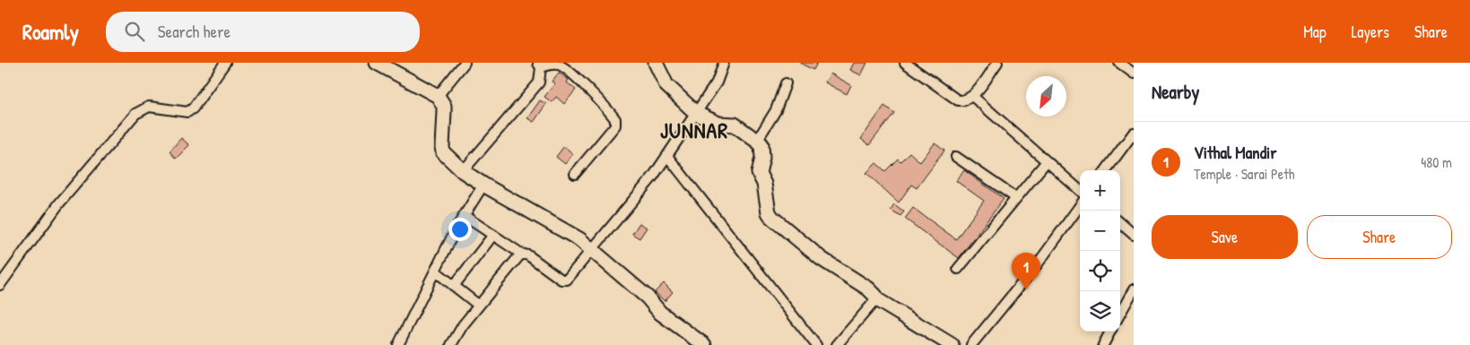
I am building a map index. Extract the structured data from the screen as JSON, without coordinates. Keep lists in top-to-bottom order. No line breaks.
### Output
{"districts":["JUNNAR"],"north":"bottom left","page":{"header":"Roamly","search":"Search here","nav":["Map","Layers","Share"],"heading":"Nearby","list":[{"mark":"1","name":"Vithal Mandir","note":"Temple · Sarai Peth","value":"480 m"}],"map_buttons":["+","−"],"buttons":["Save","Share"],"pins":"1"}}
